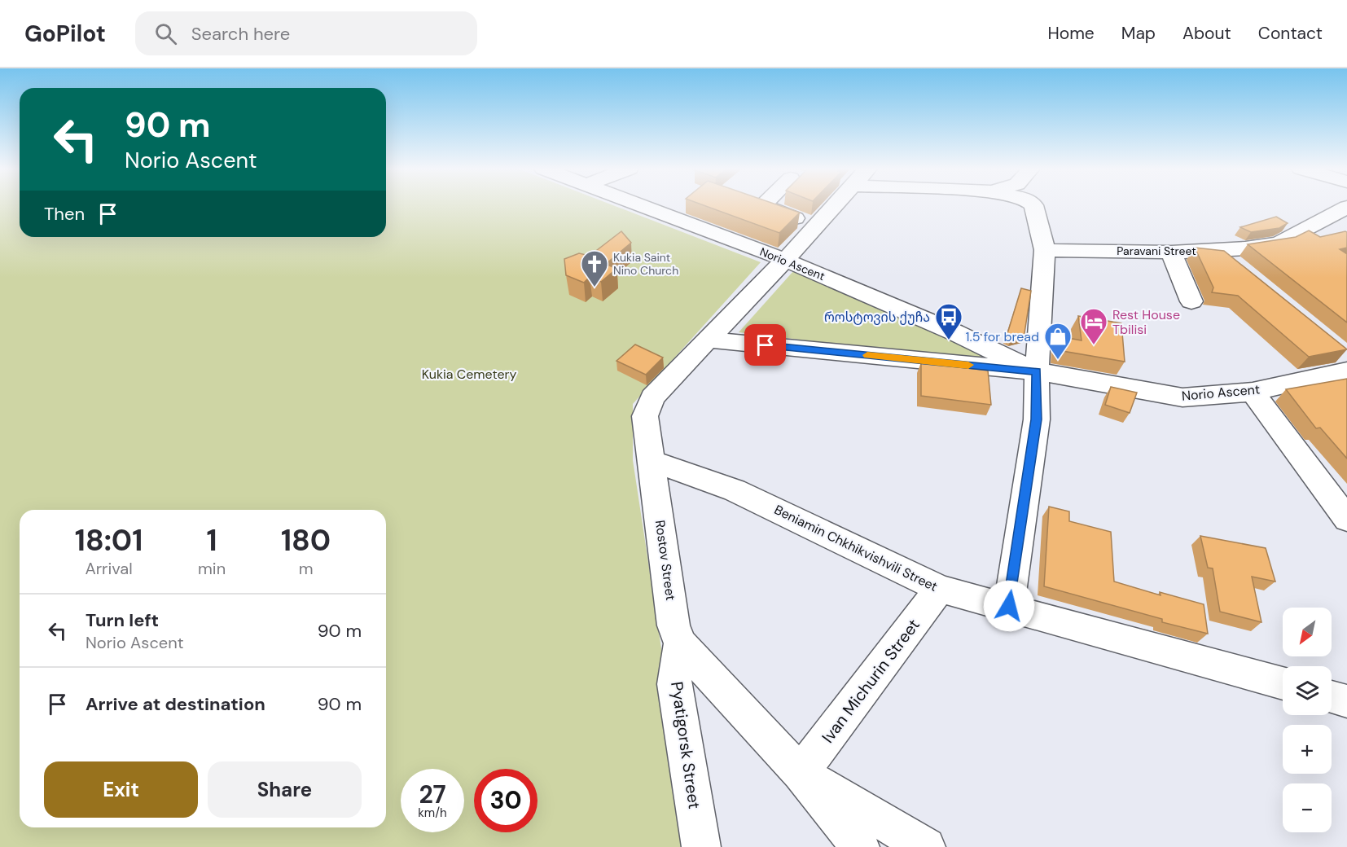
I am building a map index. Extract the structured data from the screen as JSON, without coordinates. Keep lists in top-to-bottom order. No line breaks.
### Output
{"streets":{"street":["Paravani Street","Norio Ascent","Beniamin Chkhikvishvili Street","Rostov Street","Ivan Michurin Street","Pyatigorsk Street"]},"crossings":[["Norio Ascent","Rostov Street"],["Beniamin Chkhikvishvili Street","Rostov Street"],["Beniamin Chkhikvishvili Street","Ivan Michurin Street"],["Rostov Street","Ivan Michurin Street"],["Rostov Street","Pyatigorsk Street"]],"parks":["Kukia Cemetery"],"places":{"church":["Kukia Saint Nino Church"],"bus stop":["როსტოვის ქუჩა"],"hotel":["Rest House Tbilisi"],"shop":["1.5 for bread"]},"north":"bottom left","page":{"header":"GoPilot","search":"Search here","nav":["Home","Map","About","Contact"],"turn":["90 m","Norio Ascent"],"then":"Then","eta":["18:01","Arrival","1","min","180","m"],"list":[{"name":"Turn left","note":"Norio Ascent","value":"90 m"},{"name":"Arrive at destination","value":"90 m"}],"map_buttons":["+","−"],"buttons":["Exit","Share"],"speed":"27 km/h","limit":"30"}}
